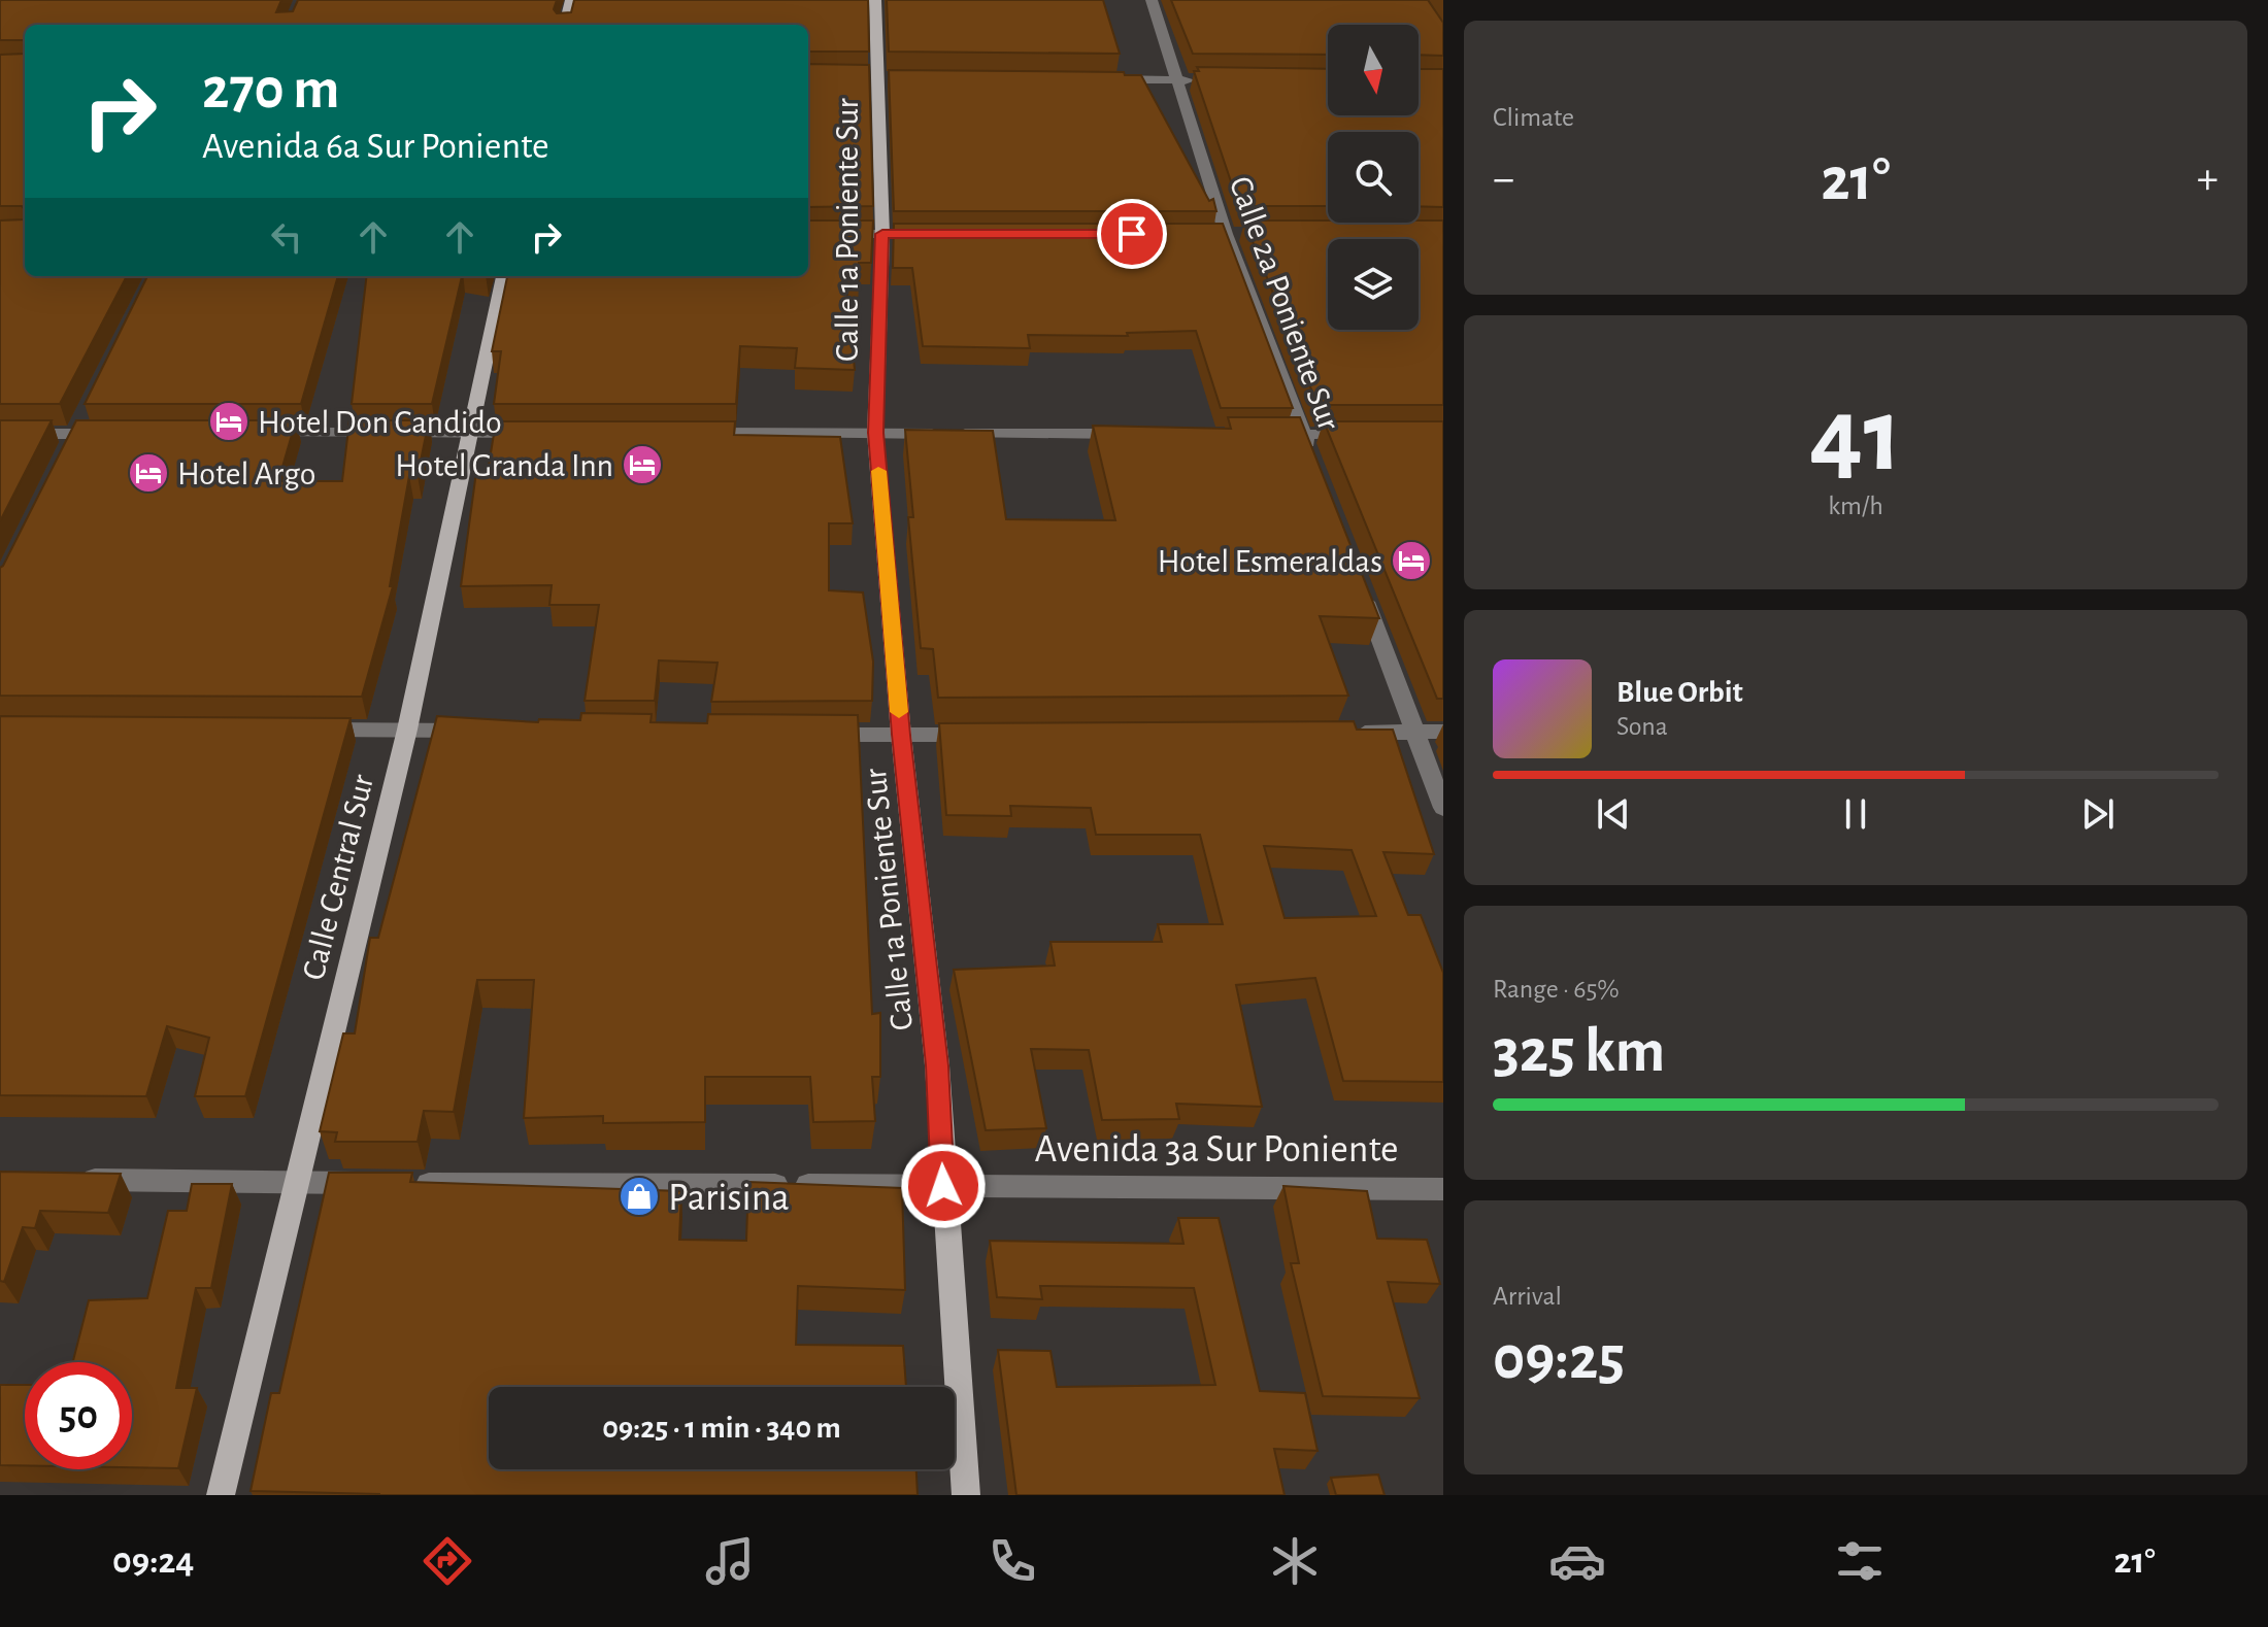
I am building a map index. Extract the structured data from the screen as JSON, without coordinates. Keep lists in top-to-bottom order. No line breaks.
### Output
{"streets":{"main road":["Calle 1a Poniente Sur","Calle Central Sur"],"street":["Calle 2a Poniente Sur","Avenida 3a Sur Poniente"]},"crossings":[["Calle 1a Poniente Sur","Avenida 3a Sur Poniente"]],"places":{"hotel":["Hotel Don Candido","Hotel Granda Inn","Hotel Argo","Hotel Esmeraldas"],"shop":["Parisina"]},"north":"bottom","page":{"tile":["Climate",["41","km/h"],["Range · 65%","325 km"],["Arrival","09:25"]],"turn":["270 m","Avenida 6a Sur Poniente"],"heat":["−","21°","+"],"song":["Blue Orbit","Sona"],"limit":"50","trip":"09:25 · 1 min · 340 m","tabs":["09:24","21°"]}}
